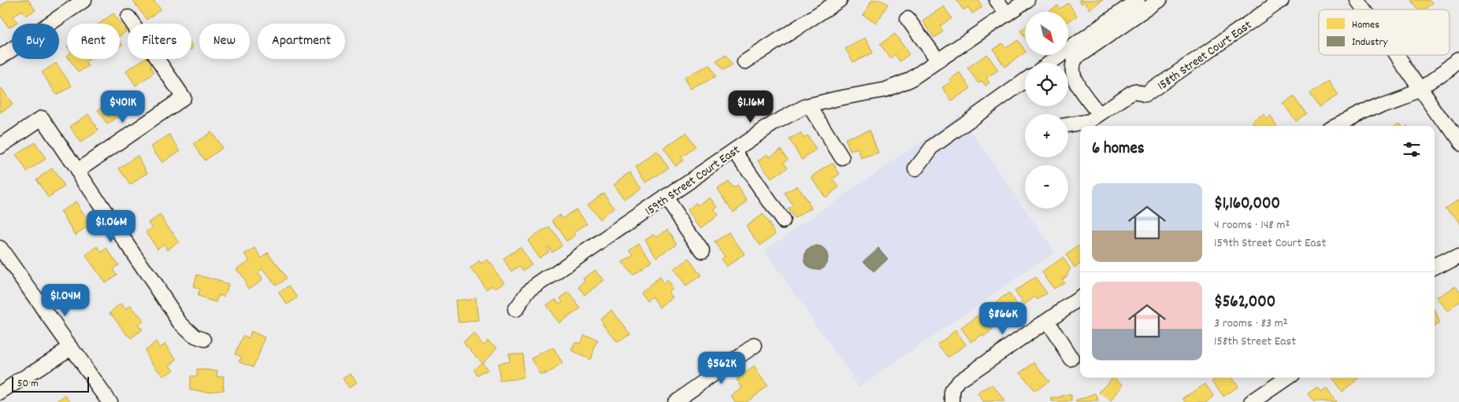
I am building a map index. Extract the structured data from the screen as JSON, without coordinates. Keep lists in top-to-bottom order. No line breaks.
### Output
{"streets":{"street":["158th Street Court East","159th Street Court East"]},"legend":["Homes","Industry"],"scale_bar":"50 m","north":"bottom right","page":{"map_buttons":["+","−"],"chip":["Buy","Rent","Filters","New","Apartment"],"price":["$401K","$1.16M","$1.06M","$1.04M","$866K","$562K"],"heading":"6 homes","list":[{"name":"$1,160,000","note":"4 rooms · 148 m² · 159th Street Court East"},{"name":"$562,000","note":"3 rooms · 83 m² · 158th Street East"}],"scale":"50 m"}}
